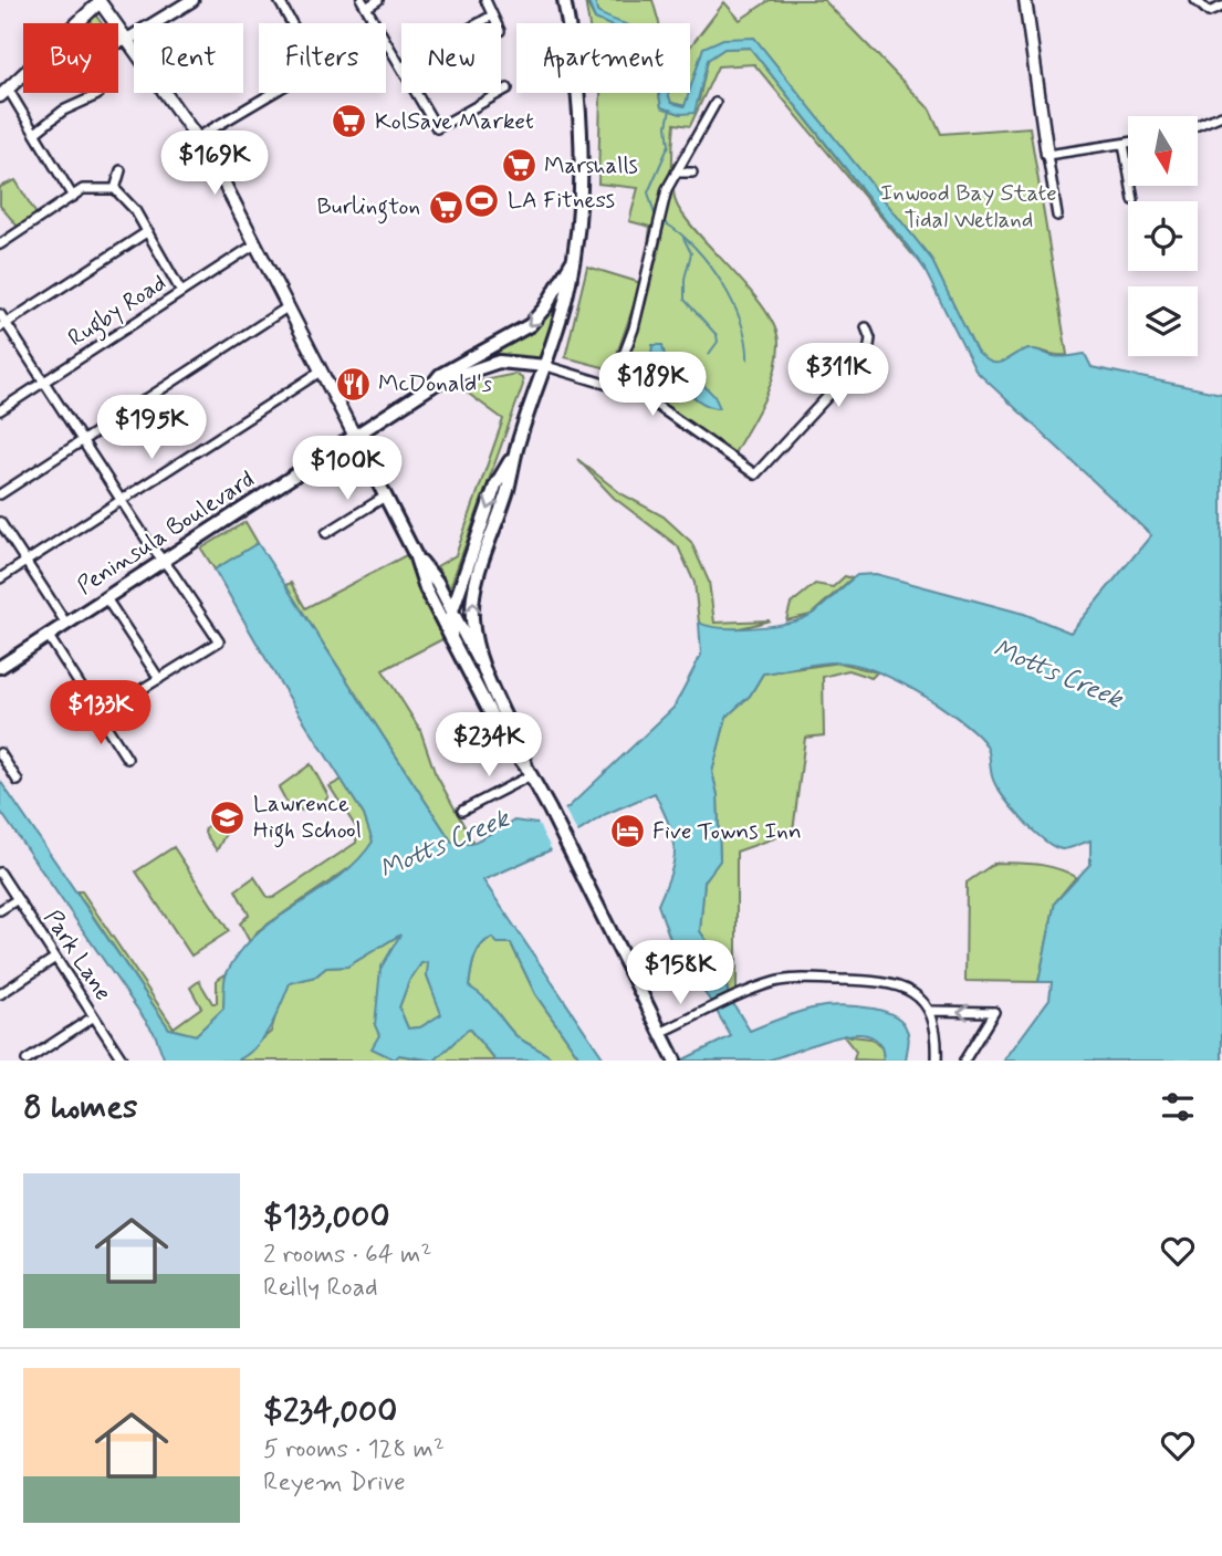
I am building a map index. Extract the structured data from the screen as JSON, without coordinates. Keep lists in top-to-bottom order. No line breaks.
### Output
{"streets":{"main road":["Peninsula Boulevard"],"street":["Rugby Road","Park Lane"]},"water":["Motts Creek"],"parks":["Inwood Bay State Tidal Wetland"],"places":{"supermarket":["KolSave Market","Marshalls","Burlington"],"sports":["LA Fitness"],"restaurant":["McDonald's"],"school or university":["Lawrence High School"],"hotel":["Five Towns Inn"]},"north":"bottom","page":{"chip":["Buy","Rent","Filters","New","Apartment"],"price":["$169K","$311K","$189K","$195K","$100K","$133K","$234K","$158K"],"heading":"8 homes","list":[{"name":"$133,000","note":"2 rooms · 64 m² · Reilly Road"},{"name":"$234,000","note":"5 rooms · 128 m² · Reyem Drive"}]}}
